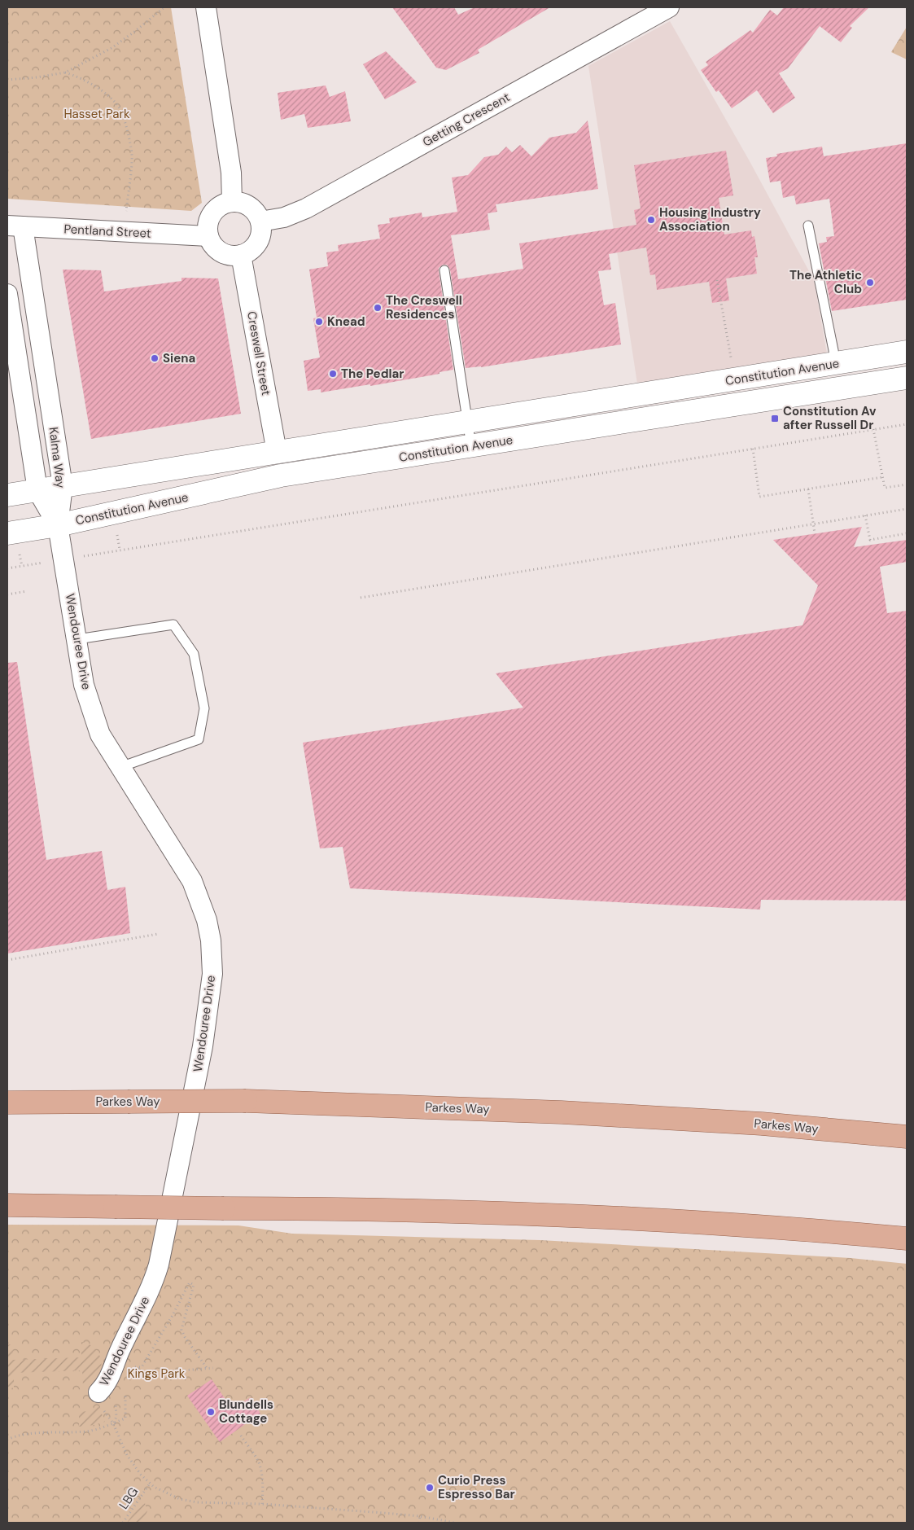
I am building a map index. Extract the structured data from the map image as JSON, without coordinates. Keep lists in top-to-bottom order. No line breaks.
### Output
{"streets":{"main road":["Parkes Way"],"street":["Getting Crescent","Pentland Street","Creswell Street","Constitution Avenue","Kalma Way","Wendouree Drive"],"path":["LBG"]},"crossings":[["Getting Crescent","Pentland Street"],["Getting Crescent","Creswell Street"],["Pentland Street","Creswell Street"],["Pentland Street","Kalma Way"],["Creswell Street","Constitution Avenue"],["Constitution Avenue","Kalma Way"],["Constitution Avenue","Wendouree Drive"],["Kalma Way","Wendouree Drive"]],"parks":["Hasset Park","Kings Park"],"places":{"other":["Housing Industry Association","The Athletic Club","The Creswell Residences","Knead","Siena","The Pedlar","Blundells Cottage","Curio Press Espresso Bar"],"transit":["Constitution Av after Russell Dr"]}}
